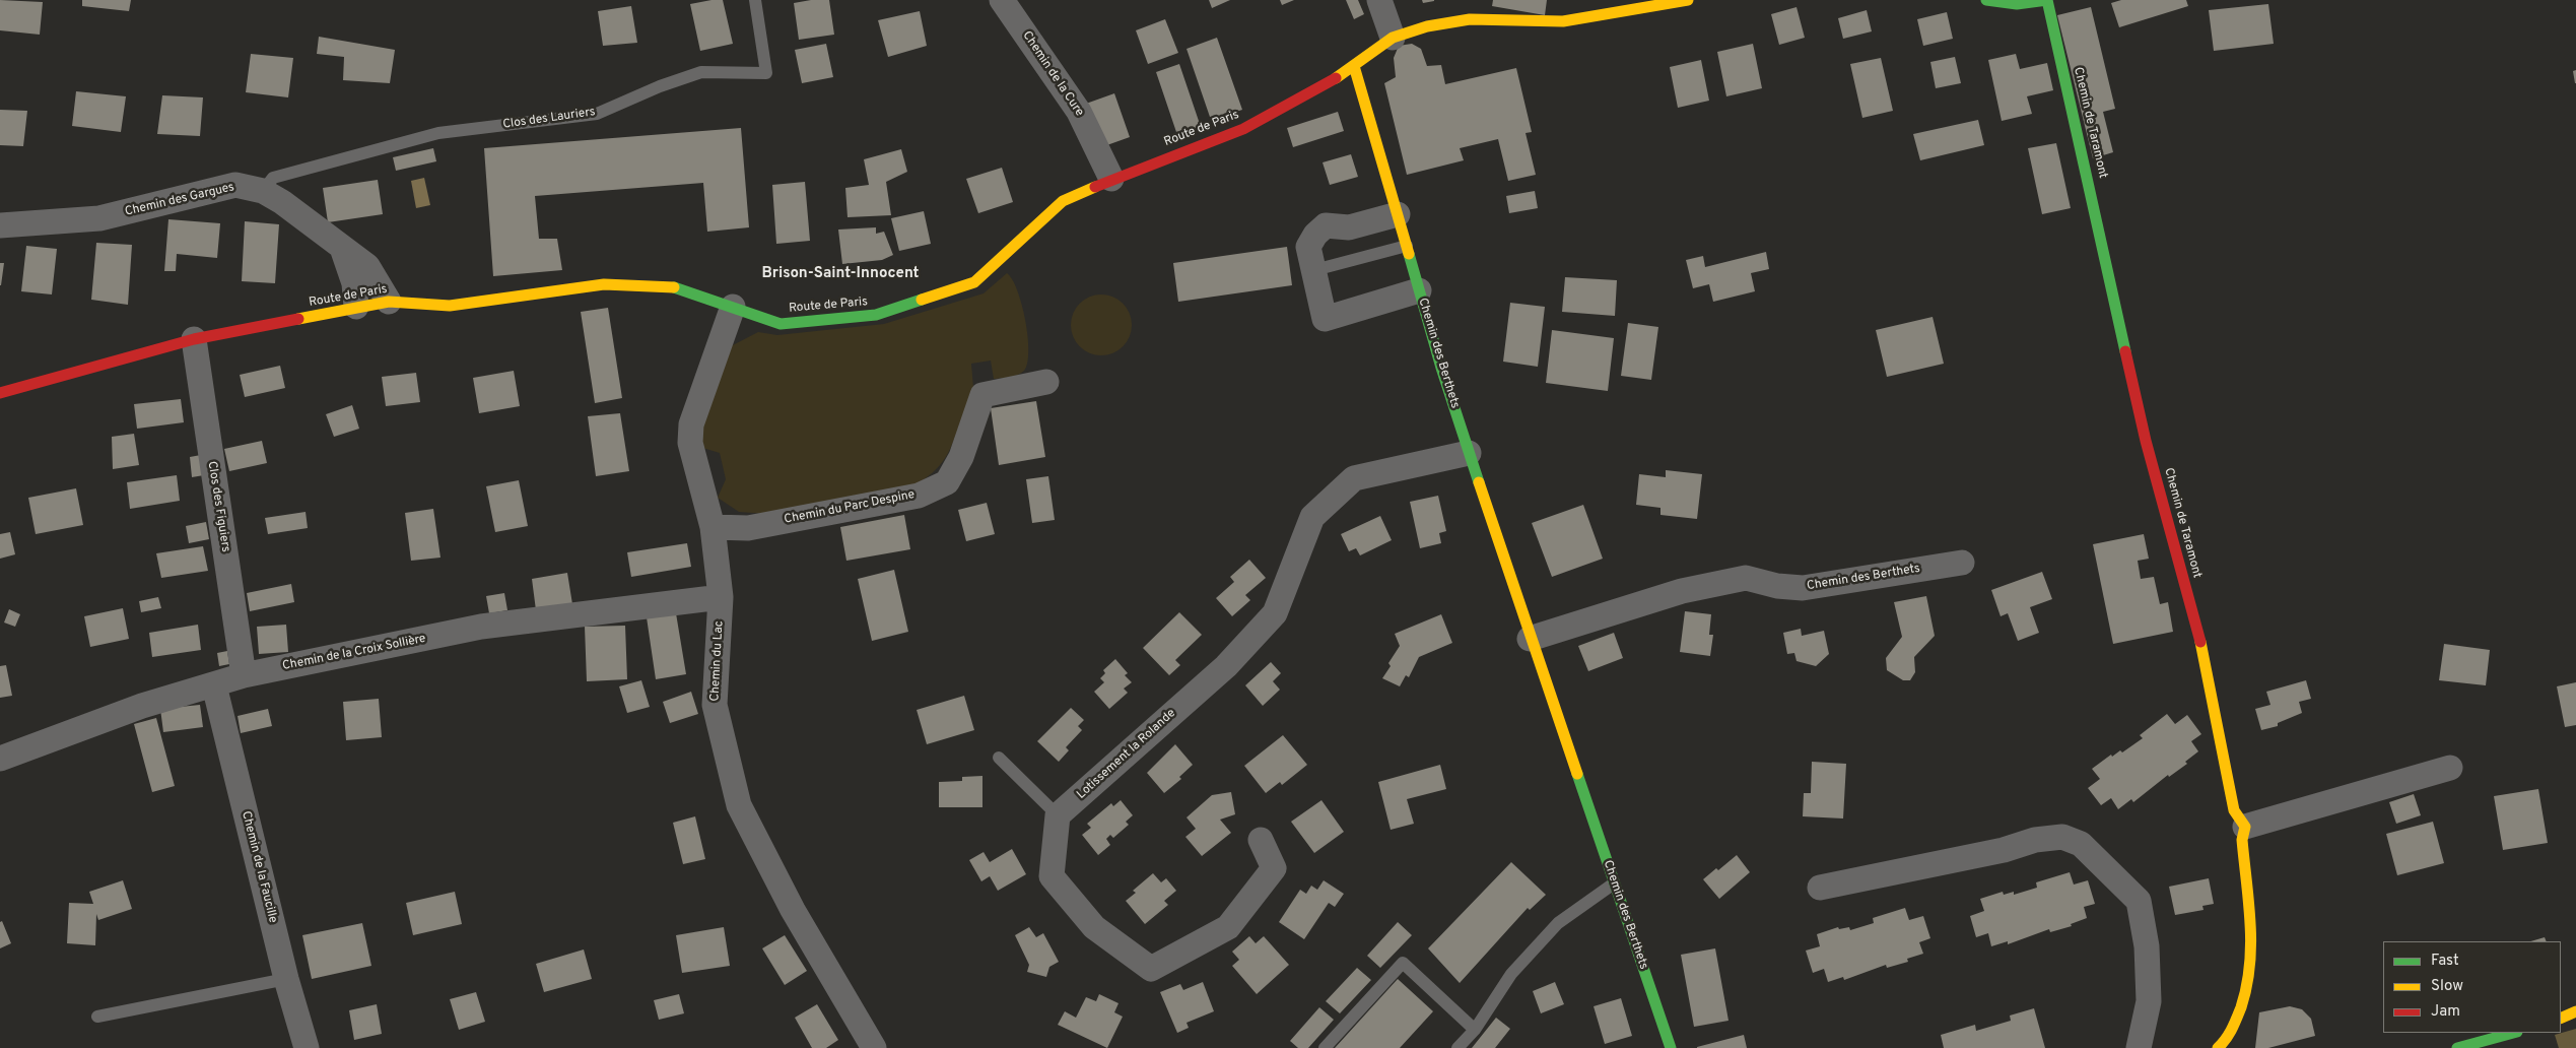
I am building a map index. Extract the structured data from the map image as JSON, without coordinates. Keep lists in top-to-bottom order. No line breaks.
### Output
{"streets":{"street":["Chemin de la Cure","Chemin de Taramont","Route de Paris","Chemin des Gargues","Chemin des Berthets","Clos des Figuiers","Chemin du Parc Despine","Chemin de la Croix Sollière","Chemin du Lac","Lotissement la Rolande","Chemin de la Faucille"],"lane":["Clos des Lauriers"]},"crossings":[["Chemin de la Cure","Route de Paris"],["Clos des Lauriers","Chemin des Gargues"],["Route de Paris","Chemin des Gargues"],["Route de Paris","Chemin des Berthets"],["Route de Paris","Clos des Figuiers"],["Route de Paris","Chemin du Lac"],["Chemin des Berthets","Lotissement la Rolande"],["Clos des Figuiers","Chemin de la Croix Sollière"],["Chemin du Parc Despine","Chemin du Lac"],["Chemin de la Croix Sollière","Chemin du Lac"],["Chemin de la Croix Sollière","Chemin de la Faucille"]],"districts":["Brison-Saint-Innocent"],"legend":["Fast","Slow","Jam"]}
